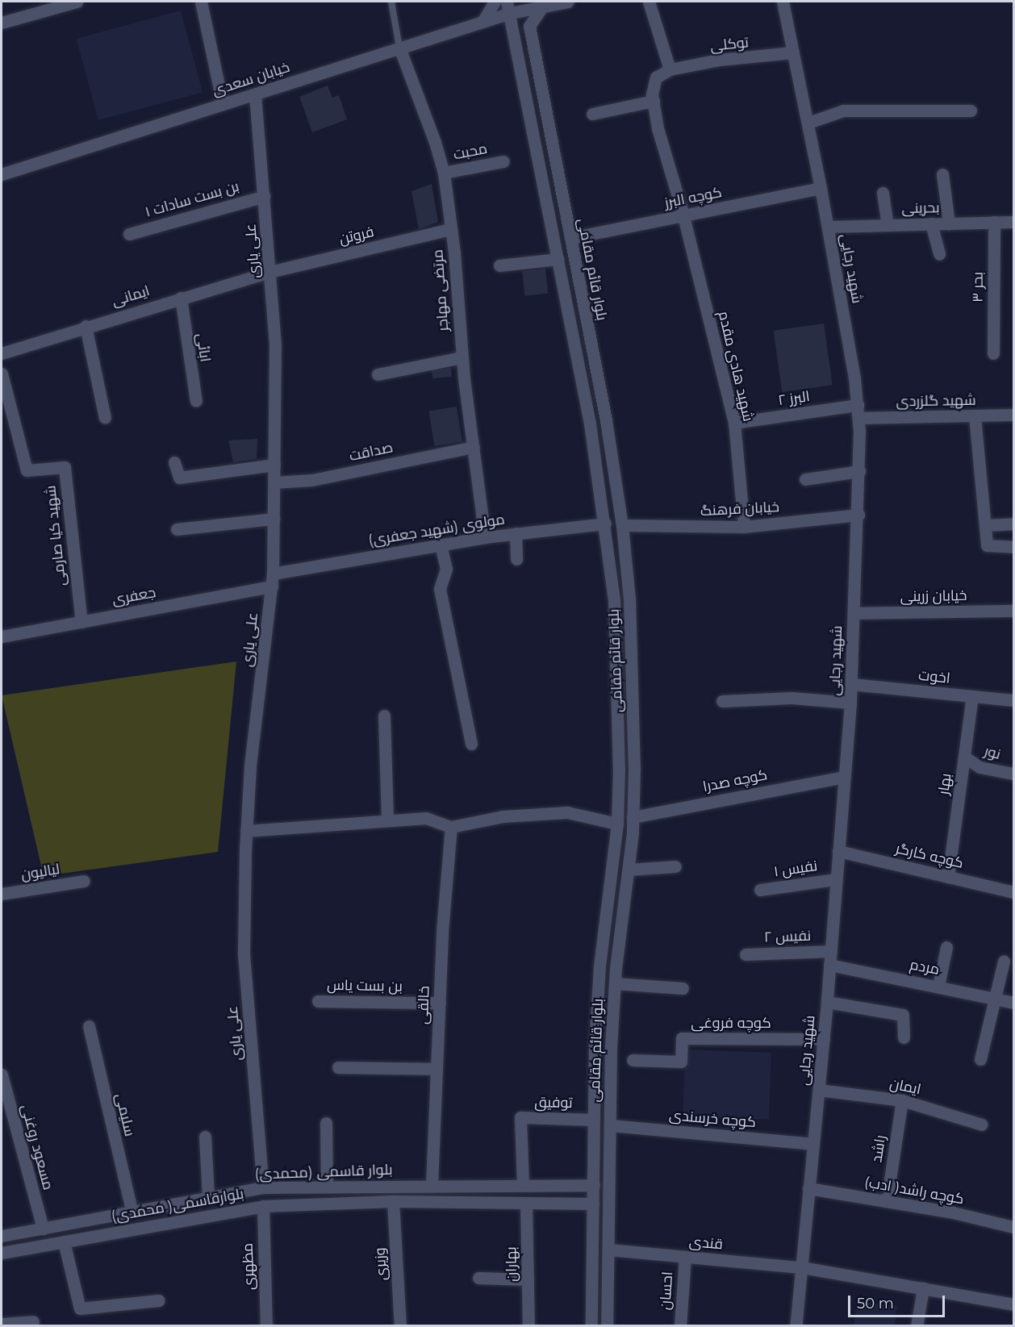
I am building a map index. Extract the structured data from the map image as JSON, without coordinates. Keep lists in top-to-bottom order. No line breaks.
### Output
{"streets":{"street":["توکلی","خیابان سعدی","محبت","کوچه البرز","بن بست سادات ۱","بحرینی","فروتن","علی یاری","شهید رجایی","بلوار قائم مقامی","بحر ۳","مرتضی مهاجر","ایمانی","ابائی","شهید هادی مقدم","البرز ۲","شهید گلزردی","صداقت","خیابان فرهنگ","مولوی (شهید جعفری)","شهید کیا صارمی","جعفری","خیابان زرینی","اخوت","نور","کوچه صدرا","بهار","کوچه کارگر","نفیس ‍۱","لیالیون","نفیس ۲","مردم","بن بست یاس","خالقی","کوچه فروغی","ایمان","توفیق","سلیمی","کوچه خرسندی","مسعود روغنی","راشد","بلوار قاسمی (محمدی)","کوچه راشد( ادب)","بلوارقاسمی( محمدی)","قندی","وزیری","بهاران","مظهری","احسان"]},"crossings":[["توکلی","شهید رجایی"],["توکلی","شهید هادی مقدم"],["خیابان سعدی","علی یاری"],["خیابان سعدی","بلوار قائم مقامی"],["خیابان سعدی","مرتضی مهاجر"],["محبت","مرتضی مهاجر"],["کوچه البرز","شهید رجایی"],["کوچه البرز","بلوار قائم مقامی"],["کوچه البرز","شهید هادی مقدم"],["بن بست سادات ۱","علی یاری"],["بحرینی","شهید رجایی"],["بحرینی","بحر ۳"],["فروتن","علی یاری"],["فروتن","مرتضی مهاجر"],["فروتن","ایمانی"],["علی یاری","ایمانی"],["علی یاری","صداقت"],["علی یاری","مولوی (شهید جعفری)"],["علی یاری","جعفری"],["علی یاری","بلوار قاسمی (محمدی)"],["علی یاری","بلوارقاسمی( محمدی)"],["علی یاری","مظهری"],["شهید رجایی","البرز ۲"],["شهید رجایی","شهید گلزردی"],["شهید رجایی","خیابان فرهنگ"],["شهید رجایی","خیابان زرینی"],["شهید رجایی","اخوت"],["شهید رجایی","کوچه صدرا"],["شهید رجایی","کوچه کارگر"],["شهید رجایی","نفیس ‍۱"],["شهید رجایی","نفیس ۲"],["شهید رجایی","مردم"],["شهید رجایی","کوچه فروغی"],["شهید رجایی","ایمان"],["شهید رجایی","کوچه خرسندی"],["شهید رجایی","کوچه راشد( ادب)"],["شهید رجایی","قندی"],["بلوار قائم مقامی","خیابان فرهنگ"],["بلوار قائم مقامی","مولوی (شهید جعفری)"],["بلوار قائم مقامی","کوچه صدرا"],["بلوار قائم مقامی","توفیق"],["بلوار قائم مقامی","کوچه خرسندی"],["بلوار قائم مقامی","بلوار قاسمی (محمدی)"],["بلوار قائم مقامی","بلوارقاسمی( محمدی)"],["بلوار قائم مقامی","قندی"],["مرتضی مهاجر","صداقت"],["مرتضی مهاجر","مولوی (شهید جعفری)"],["ایمانی","ابائی"],["شهید هادی مقدم","البرز ۲"],["شهید هادی مقدم","خیابان فرهنگ"],["شهید کیا صارمی","جعفری"],["اخوت","بهار"],["نور","بهار"],["بهار","کوچه کارگر"],["بن بست یاس","خالقی"],["خالقی","بلوار قاسمی (محمدی)"],["ایمان","راشد"],["توفیق","بلوار قاسمی (محمدی)"],["سلیمی","بلوار قاسمی (محمدی)"],["مسعود روغنی","بلوار قاسمی (محمدی)"],["راشد","کوچه راشد( ادب)"],["بلوارقاسمی( محمدی)","وزیری"],["بلوارقاسمی( محمدی)","بهاران"],["بلوارقاسمی( محمدی)","مظهری"],["قندی","احسان"]],"scale_bar":"50 m"}
